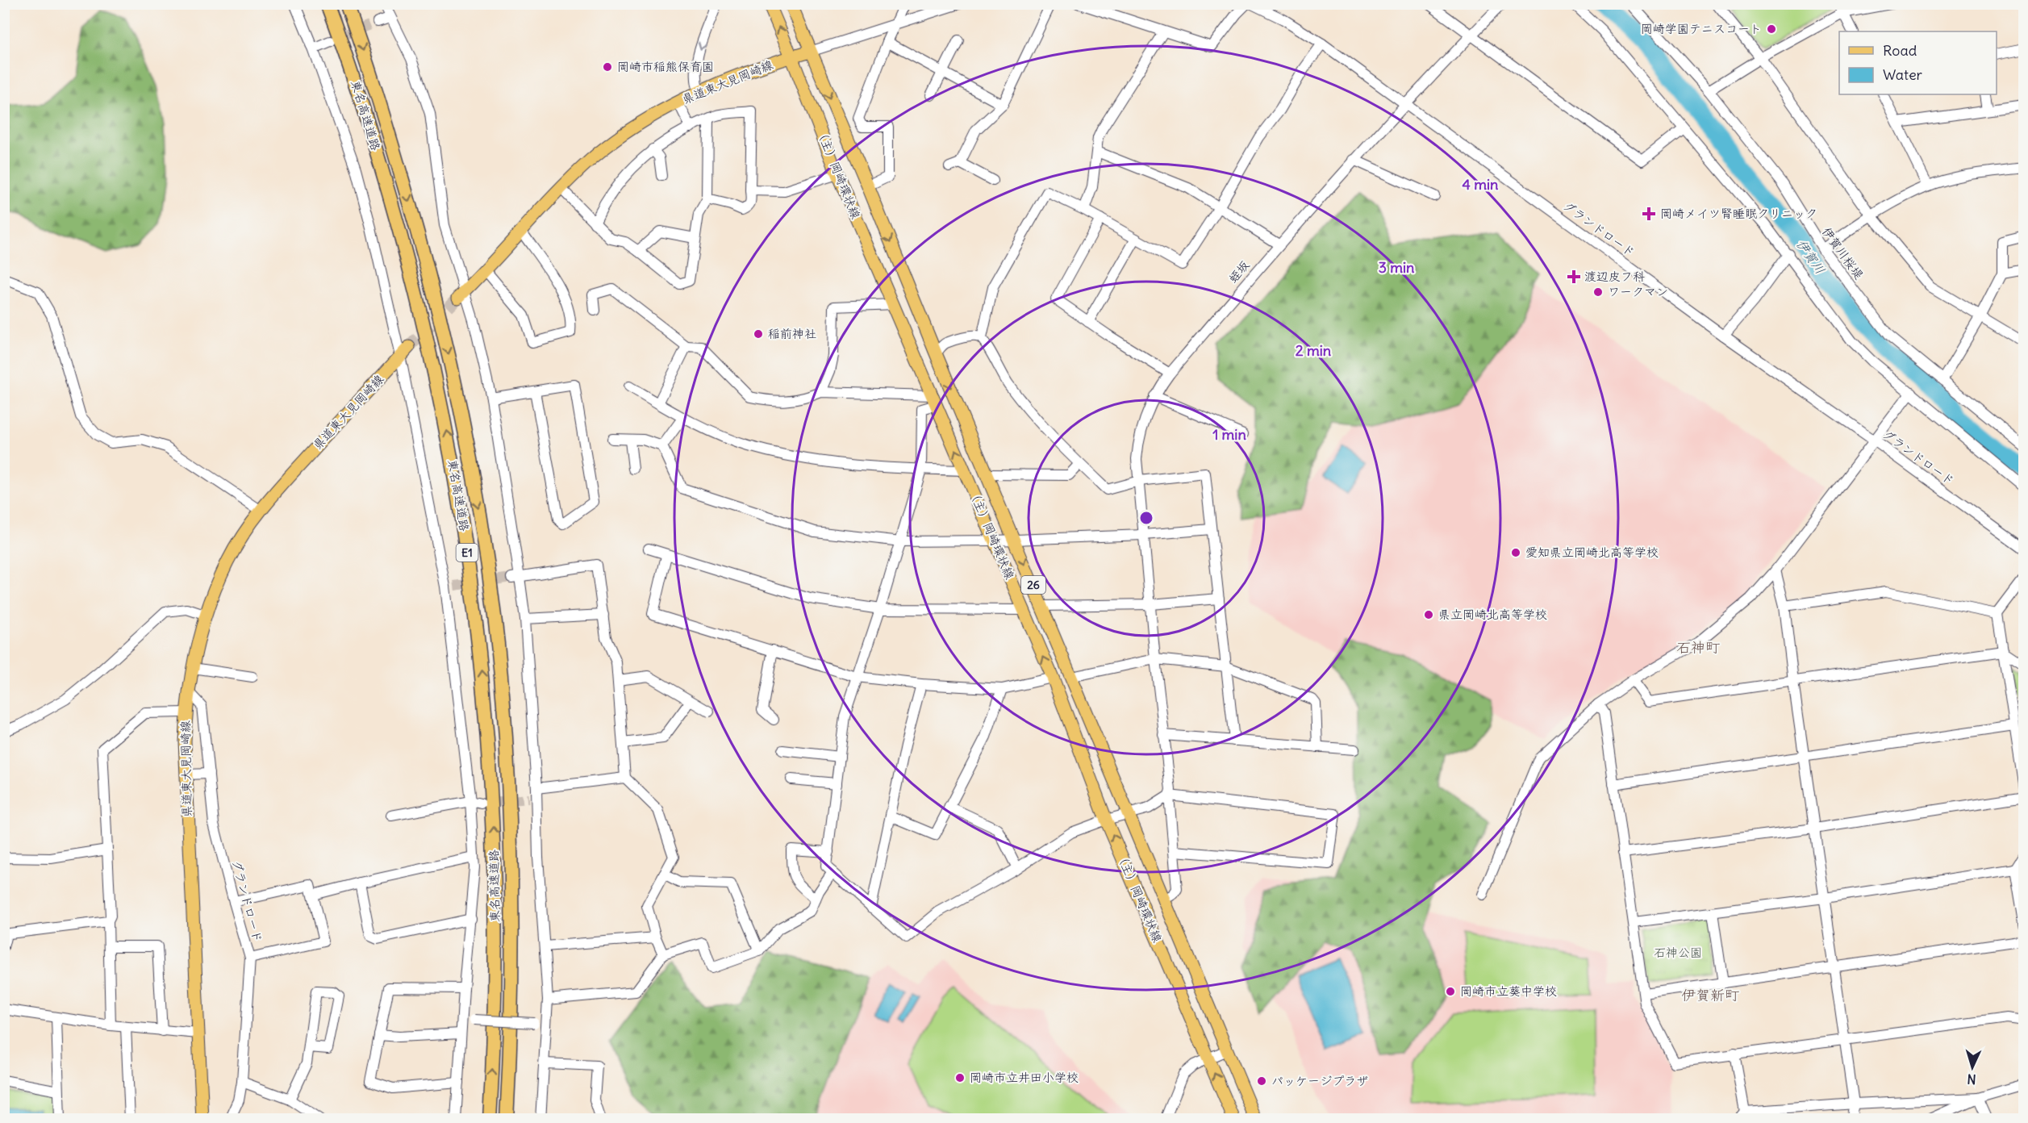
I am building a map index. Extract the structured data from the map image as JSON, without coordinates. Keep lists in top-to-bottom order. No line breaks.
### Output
{"streets":{"highway":["東名高速道路","E1"],"main road":["県道東大見岡崎線","（主）岡崎環状線","26"],"street":["グランドロード","伊賀川桜堤","蛭坂"]},"crossings":[["県道東大見岡崎線","（主）岡崎環状線"],["県道東大見岡崎線","グランドロード"],["（主）岡崎環状線","蛭坂"],["グランドロード","蛭坂"]],"districts":["石神町","伊賀新町"],"water":["伊賀川"],"parks":["石神公園"],"places":{"other":["岡崎学園テニスコート","岡崎市稲熊保育園","ワークマン","稲前神社","愛知県立岡崎北高等学校","県立岡崎北高等学校","岡崎市立葵中学校","岡崎市立井田小学校","パッケージプラザ"],"health":["岡崎メイツ腎睡眠クリニック","渡辺皮フ科"]},"legend":["Road","Water"],"north":"bottom","rings":["4 min","3 min","2 min","1 min"]}
